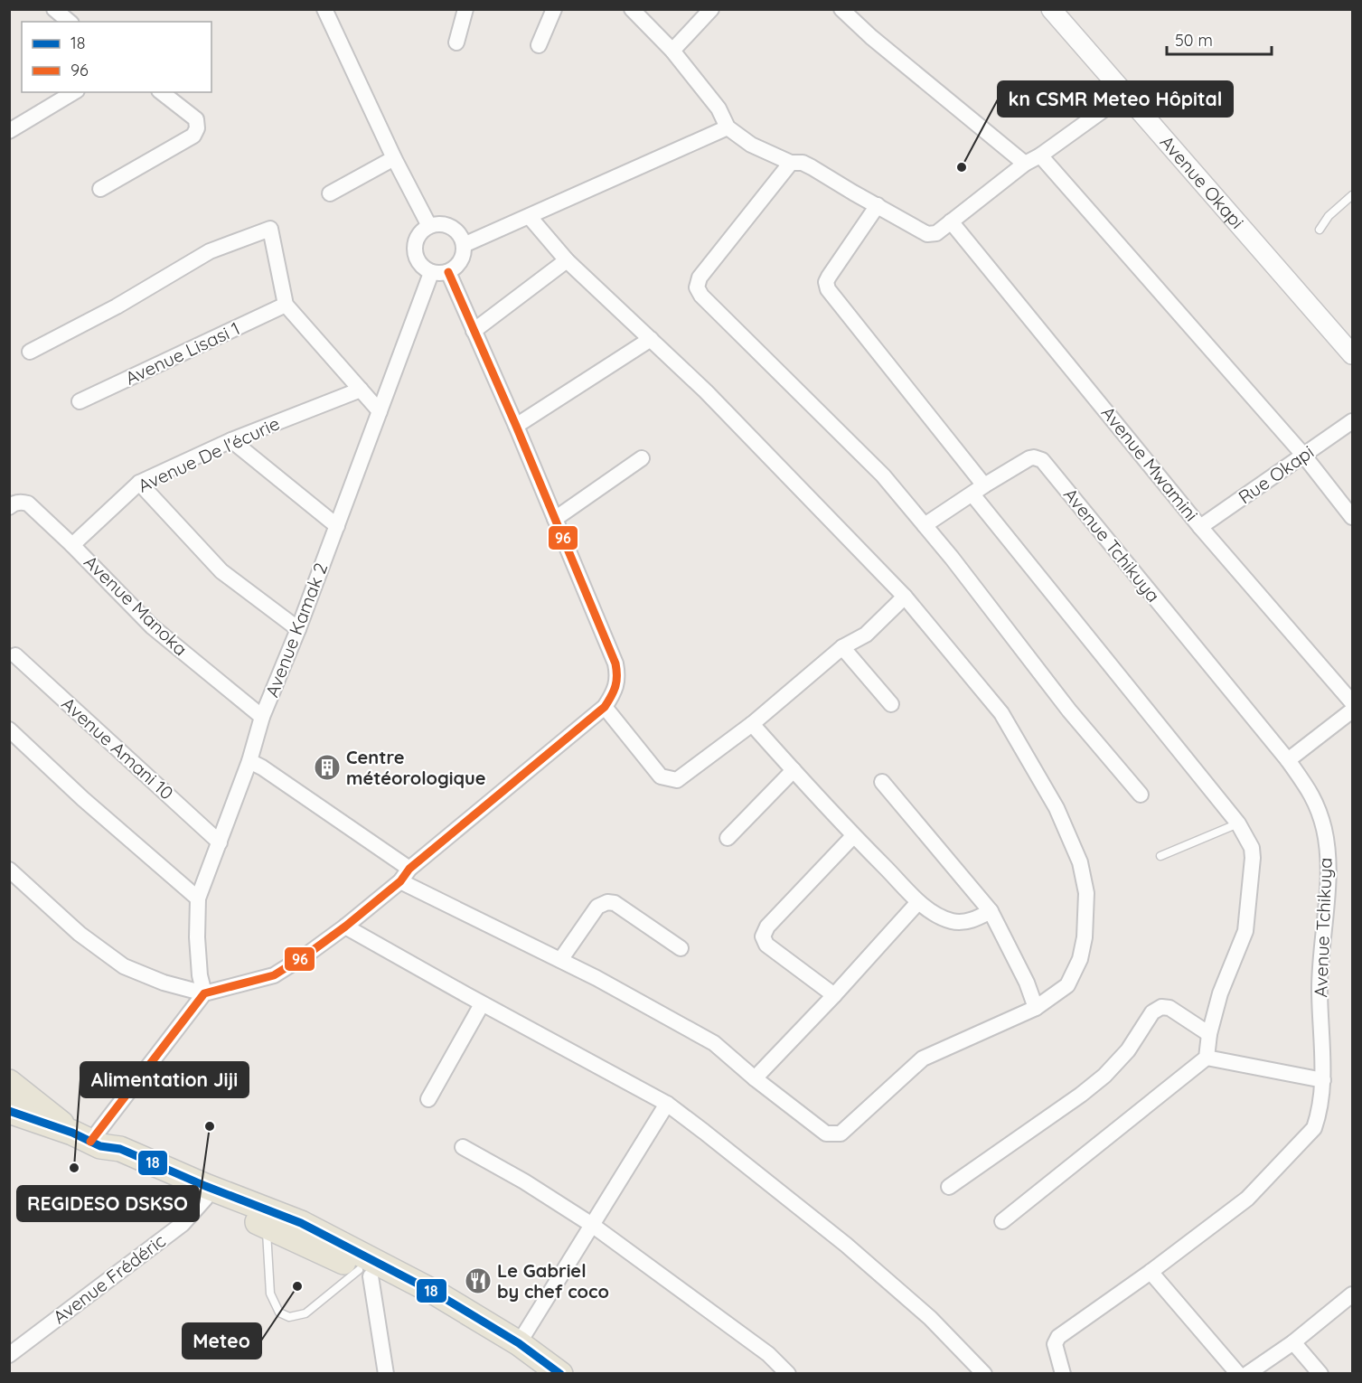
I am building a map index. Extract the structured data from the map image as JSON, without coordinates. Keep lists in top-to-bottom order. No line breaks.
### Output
{"streets":{"street":["Avenue Okapi","Avenue Lisasi 1","Avenue De l'écurie","Avenue Mwamini","Rue Okapi","Avenue Tchikuya","Avenue Manoka","Avenue Kamak 2","Avenue Amani 10","Avenue Frédéric"]},"crossings":[["Avenue De l'écurie","Avenue Manoka"],["Avenue Mwamini","Rue Okapi"],["Avenue Manoka","Avenue Kamak 2"],["Avenue Kamak 2","Avenue Amani 10"]],"places":{"other":["kn CSMR Meteo Hôpital","REGIDESO DSKSO","Alimentation Jiji","Meteo"],"building":["Centre météorologique"],"restaurant":["Le Gabriel by chef coco"]},"lines":["transit line 96","transit line 18"],"legend":["18","96"],"scale_bar":"50 m"}
